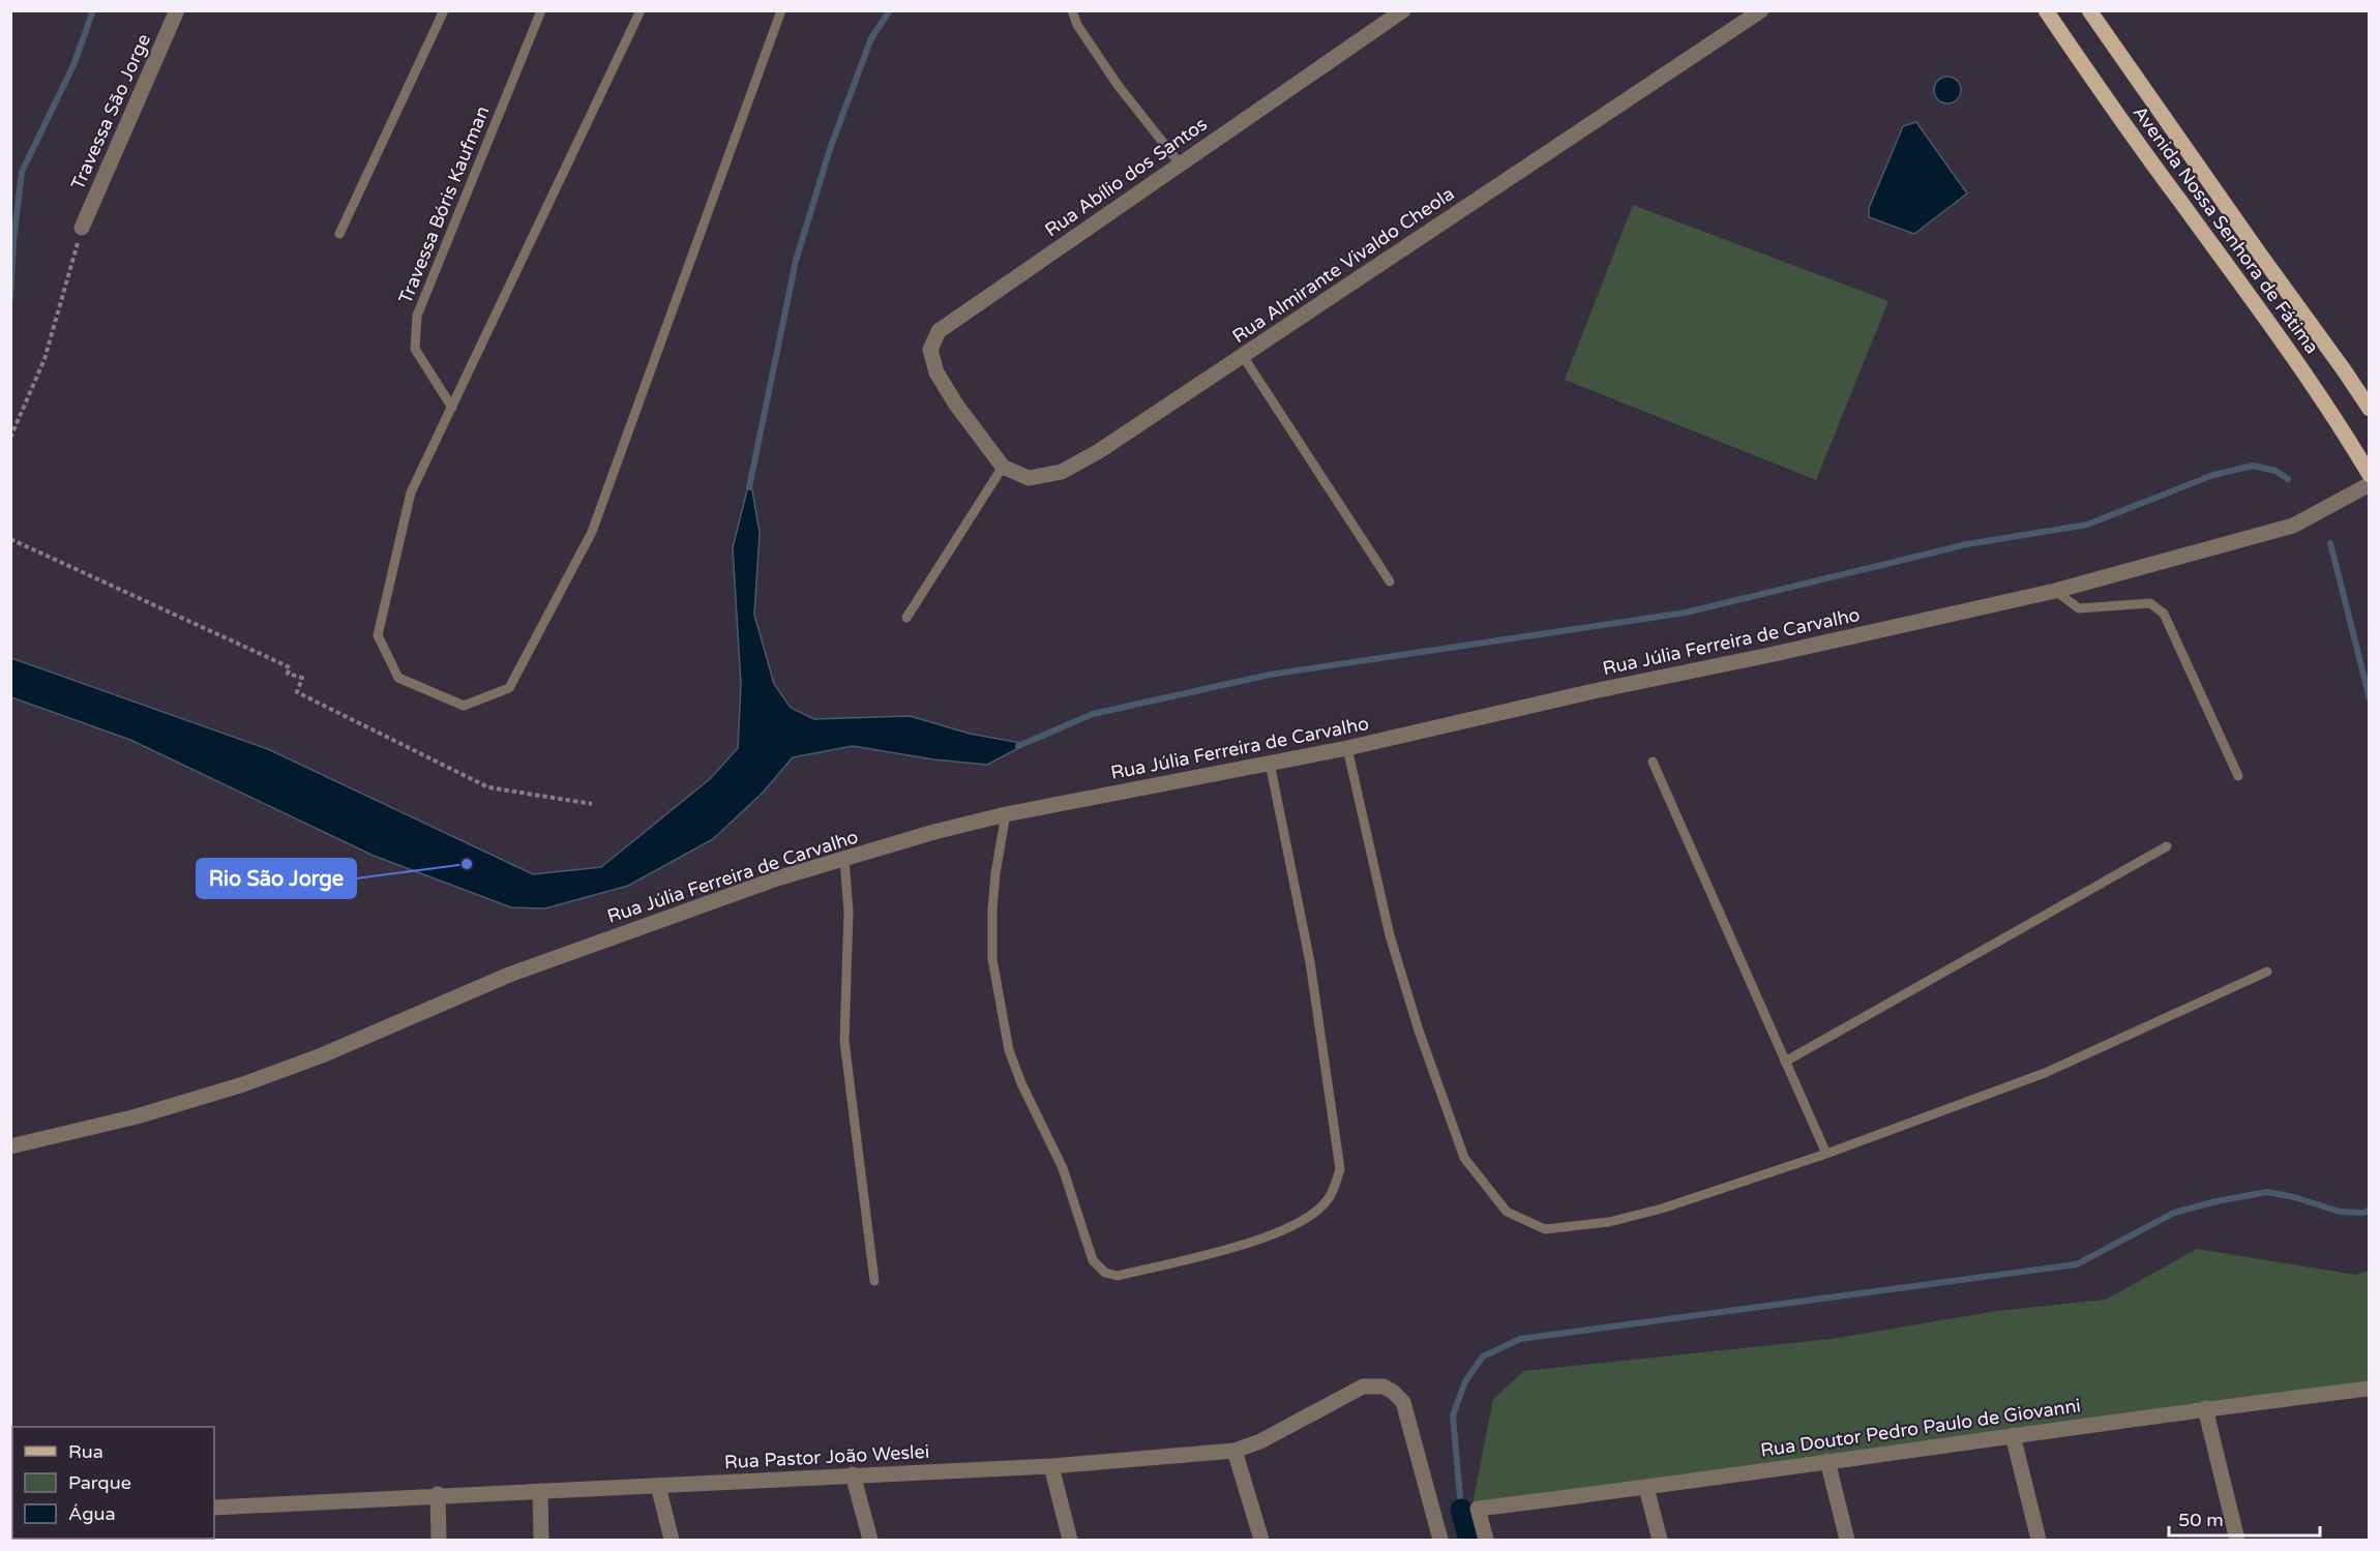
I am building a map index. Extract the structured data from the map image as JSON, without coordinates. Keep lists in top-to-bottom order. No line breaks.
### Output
{"streets":{"main road":["Avenida Nossa Senhora de Fátima"],"street":["Travessa São Jorge","Rua Abílio dos Santos","Rua Almirante Vivaldo Cheola","Rua Júlia Ferreira de Carvalho","Rua Doutor Pedro Paulo de Giovanni","Rua Pastor João Weslei"],"lane":["Travessa Bóris Kaufman"]},"crossings":[["Rua Abílio dos Santos","Rua Almirante Vivaldo Cheola"]],"places":["Rio São Jorge"],"legend":["Rua","Parque","Água"],"scale_bar":"50 m"}
